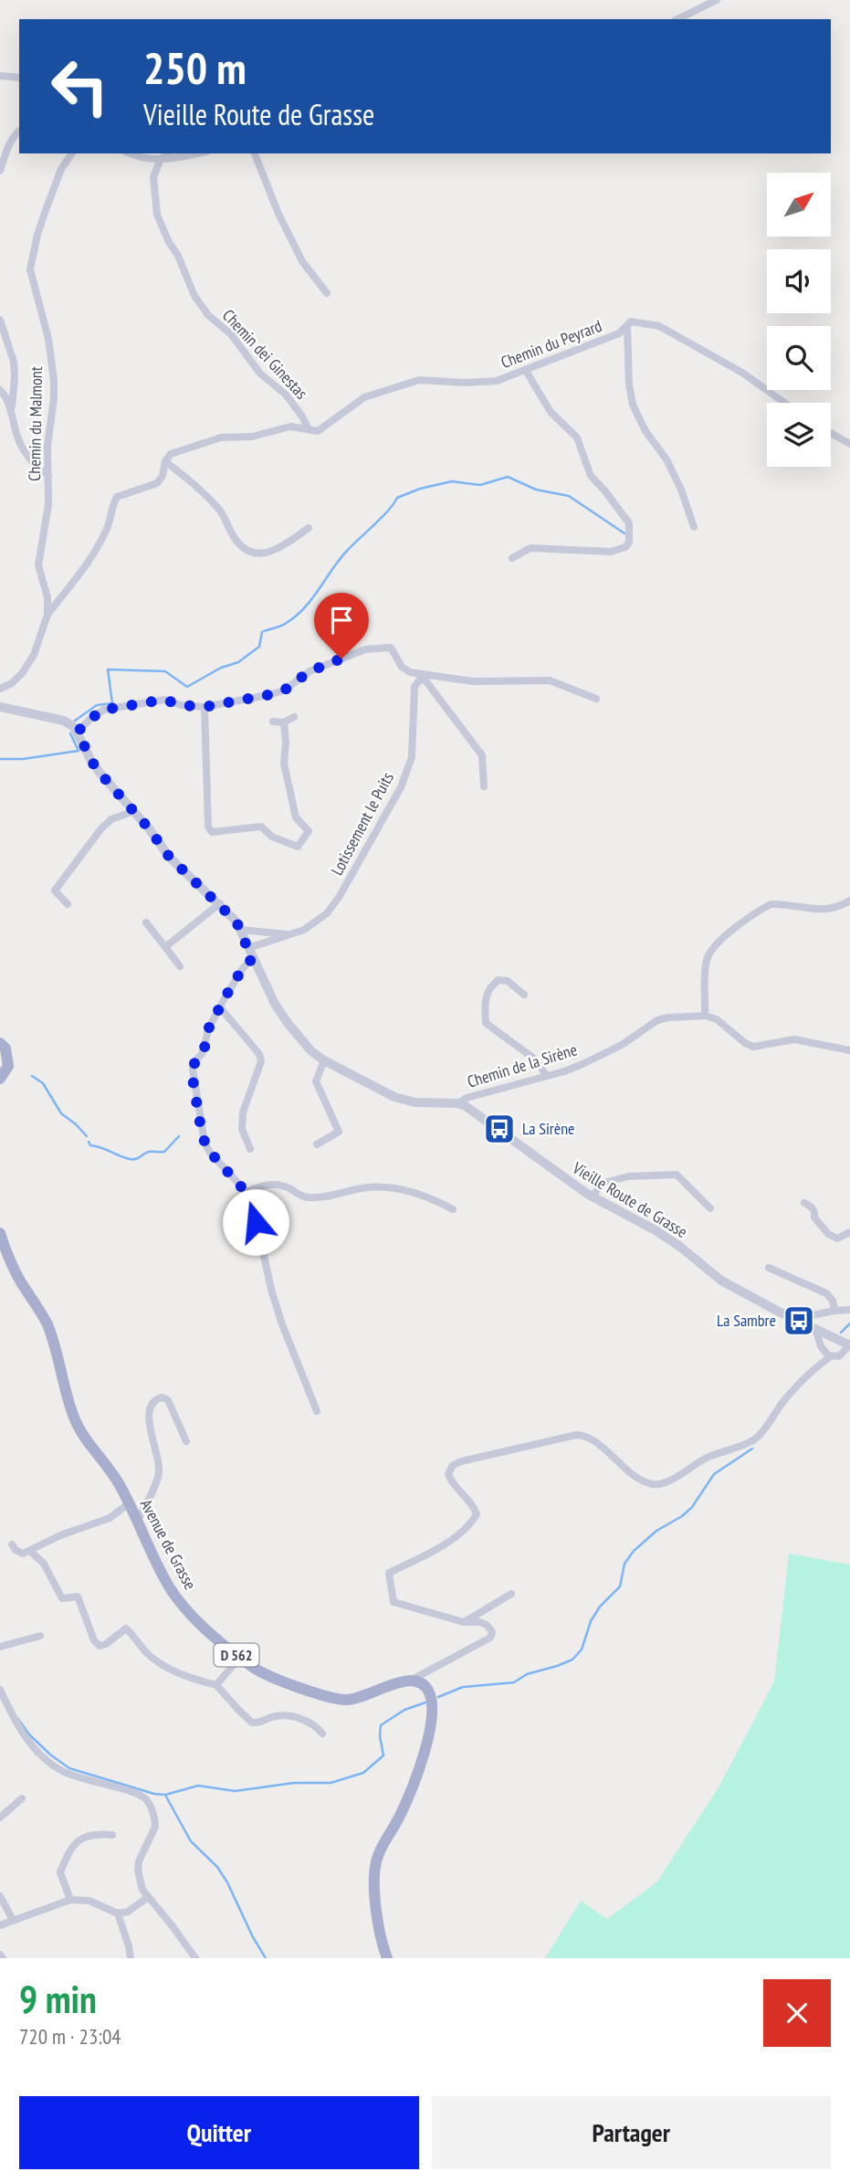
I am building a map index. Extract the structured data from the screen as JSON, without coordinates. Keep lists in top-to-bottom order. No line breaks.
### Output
{"streets":{"main road":["Avenue de Grasse","D 562"],"street":["Chemin du Peyrard","Chemin dei Ginestas","Chemin du Malmont","Lotissement le Puits","Chemin de la Sirène","Vieille Route de Grasse"]},"crossings":[["Chemin du Peyrard","Chemin dei Ginestas"],["Chemin du Peyrard","Chemin du Malmont"],["Lotissement le Puits","Vieille Route de Grasse"],["Chemin de la Sirène","Vieille Route de Grasse"]],"places":{"bus stop":["La Sirène","La Sambre"]},"north":"top right","page":{"turn":["250 m","Vieille Route de Grasse"],"heading":["9 min","720 m · 23:04"],"buttons":["Quitter","Partager"]}}
